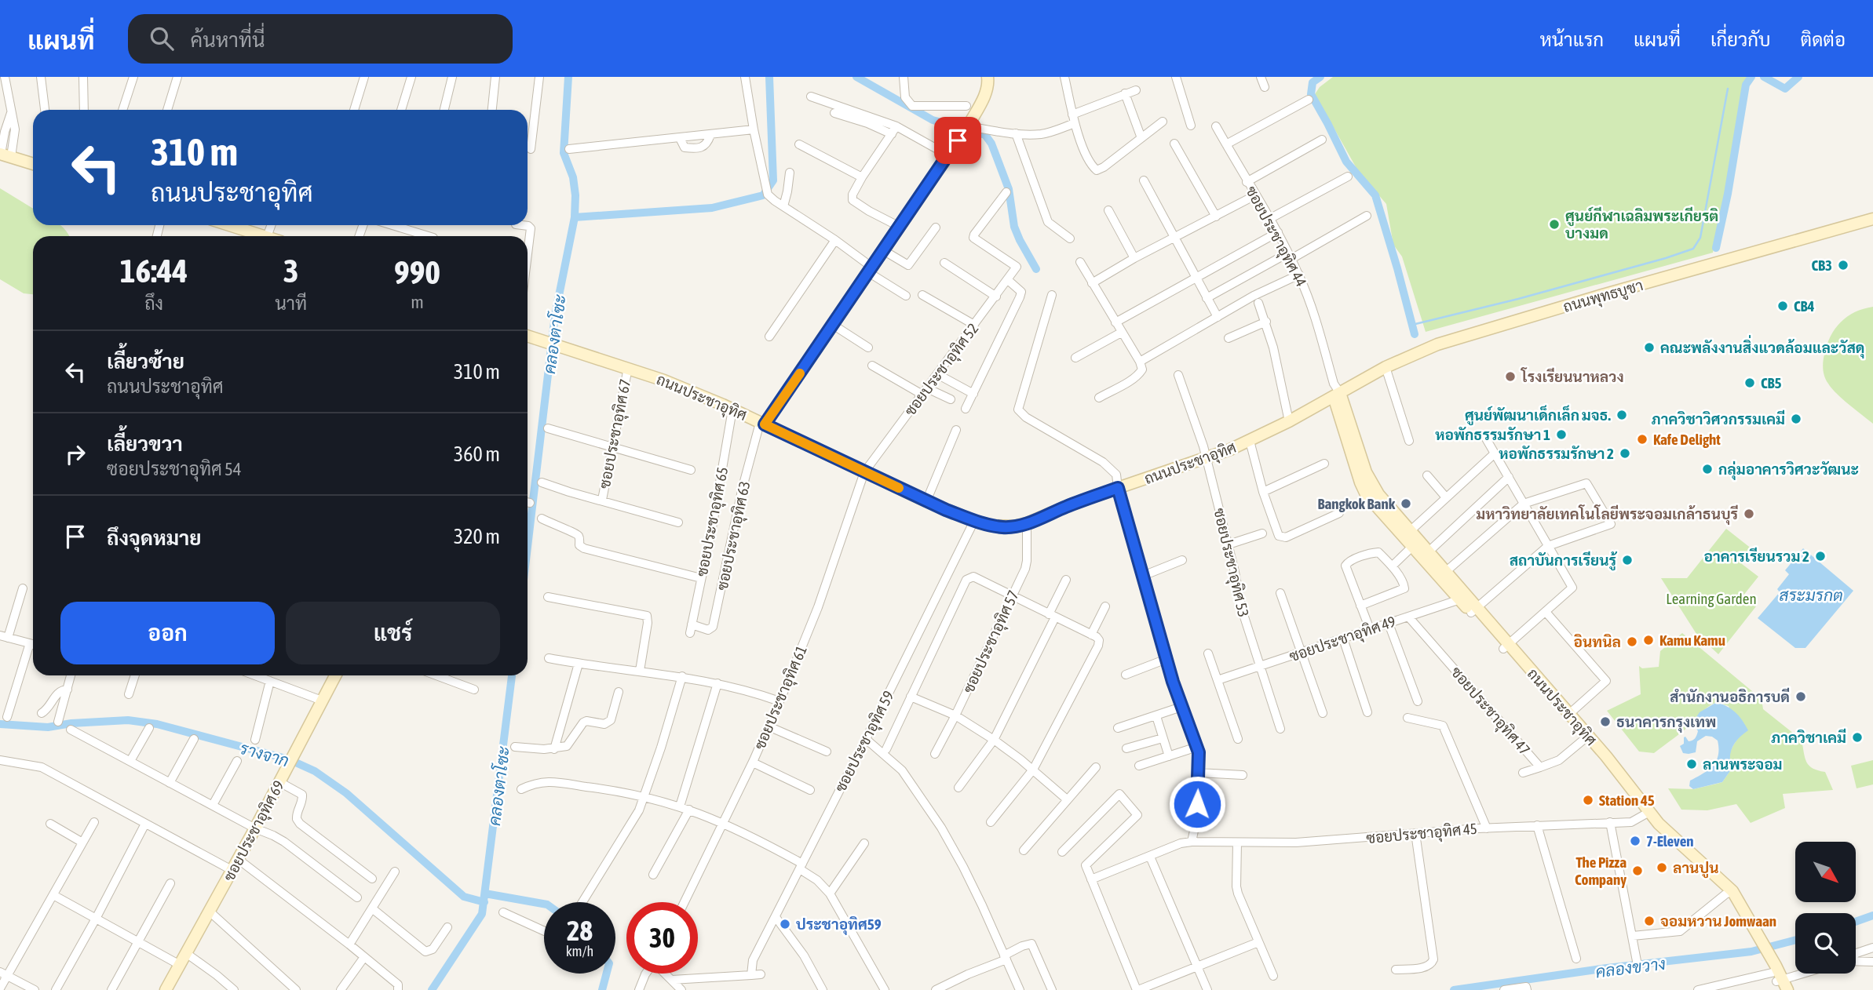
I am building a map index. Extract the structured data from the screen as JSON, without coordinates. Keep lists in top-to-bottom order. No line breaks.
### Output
{"streets":{"main road":["ถนนพุทธบูชา","ถนนประชาอุทิศ","ซอยประชาอุทิศ 69"],"street":["ซอยประชาอุทิศ 44","ซอยประชาอุทิศ 52","ซอยประชาอุทิศ 67","ซอยประชาอุทิศ 65","ซอยประชาอุทิศ 63","ซอยประชาอุทิศ 53","ซอยประชาอุทิศ 49","ซอยประชาอุทิศ 57","ซอยประชาอุทิศ 61","ซอยประชาอุทิศ 47","ซอยประชาอุทิศ 59","ซอยประชาอุทิศ 45"]},"crossings":[["ซอยประชาอุทิศ 44","ถนนพุทธบูชา"],["ซอยประชาอุทิศ 44","ถนนประชาอุทิศ"],["ถนนพุทธบูชา","ถนนประชาอุทิศ"],["ซอยประชาอุทิศ 52","ถนนประชาอุทิศ"],["ซอยประชาอุทิศ 52","ซอยประชาอุทิศ 61"],["ถนนประชาอุทิศ","ซอยประชาอุทิศ 67"],["ถนนประชาอุทิศ","ซอยประชาอุทิศ 65"],["ถนนประชาอุทิศ","ซอยประชาอุทิศ 63"],["ถนนประชาอุทิศ","ซอยประชาอุทิศ 53"],["ถนนประชาอุทิศ","ซอยประชาอุทิศ 49"],["ถนนประชาอุทิศ","ซอยประชาอุทิศ 57"],["ถนนประชาอุทิศ","ซอยประชาอุทิศ 61"],["ถนนประชาอุทิศ","ซอยประชาอุทิศ 47"],["ถนนประชาอุทิศ","ซอยประชาอุทิศ 59"],["ถนนประชาอุทิศ","ซอยประชาอุทิศ 45"],["ซอยประชาอุทิศ 65","ซอยประชาอุทิศ 63"],["ซอยประชาอุทิศ 53","ซอยประชาอุทิศ 49"],["ซอยประชาอุทิศ 49","ซอยประชาอุทิศ 47"]],"water":["คลองตาโซะ","สระมรกต","รางจาก","คลองขวาง"],"parks":["Learning Garden"],"places":["ศูนย์กีฬาเฉลิมพระเกียรติ บางมด","CB3","CB4","คณะพลังงานสิ่งแวดล้อมและวัสดุ","โรงเรียนนาหลวง","CB5","ศูนย์พัฒนาเด็กเล็ก มจธ.","ภาควิชาวิศวกรรมเคมี","หอพักธรรมรักษา 1","Kafe Delight","หอพักธรรมรักษา 2","กลุ่มอาคารวิศวะวัฒนะ","Bangkok Bank","มหาวิทยาลัยเทคโนโลยีพระจอมเกล้าธนบุรี","อาคารเรียนรวม 2","สถาบันการเรียนรู้","Kamu Kamu","อินทนิล","สำนักงานอธิการบดี","ธนาคารกรุงเทพ","ภาควิชาเคมี","ลานพระจอม","Station 45","7-Eleven","ลานปูน","The Pizza Company","จอมหวาน Jomwaan","ประชาอุทิศ59"],"north":"bottom right","page":{"header":"แผนที่","search":"ค้นหาที่นี่","nav":["หน้าแรก","แผนที่","เกี่ยวกับ","ติดต่อ"],"turn":["310 m","ถนนประชาอุทิศ"],"eta":["16:44","ถึง","3","นาที","990","m"],"list":[{"name":"เลี้ยวซ้าย","note":"ถนนประชาอุทิศ","value":"310 m"},{"name":"เลี้ยวขวา","note":"ซอยประชาอุทิศ 54","value":"360 m"},{"name":"ถึงจุดหมาย","value":"320 m"}],"buttons":["ออก","แชร์"],"speed":"28 km/h","limit":"30"}}
